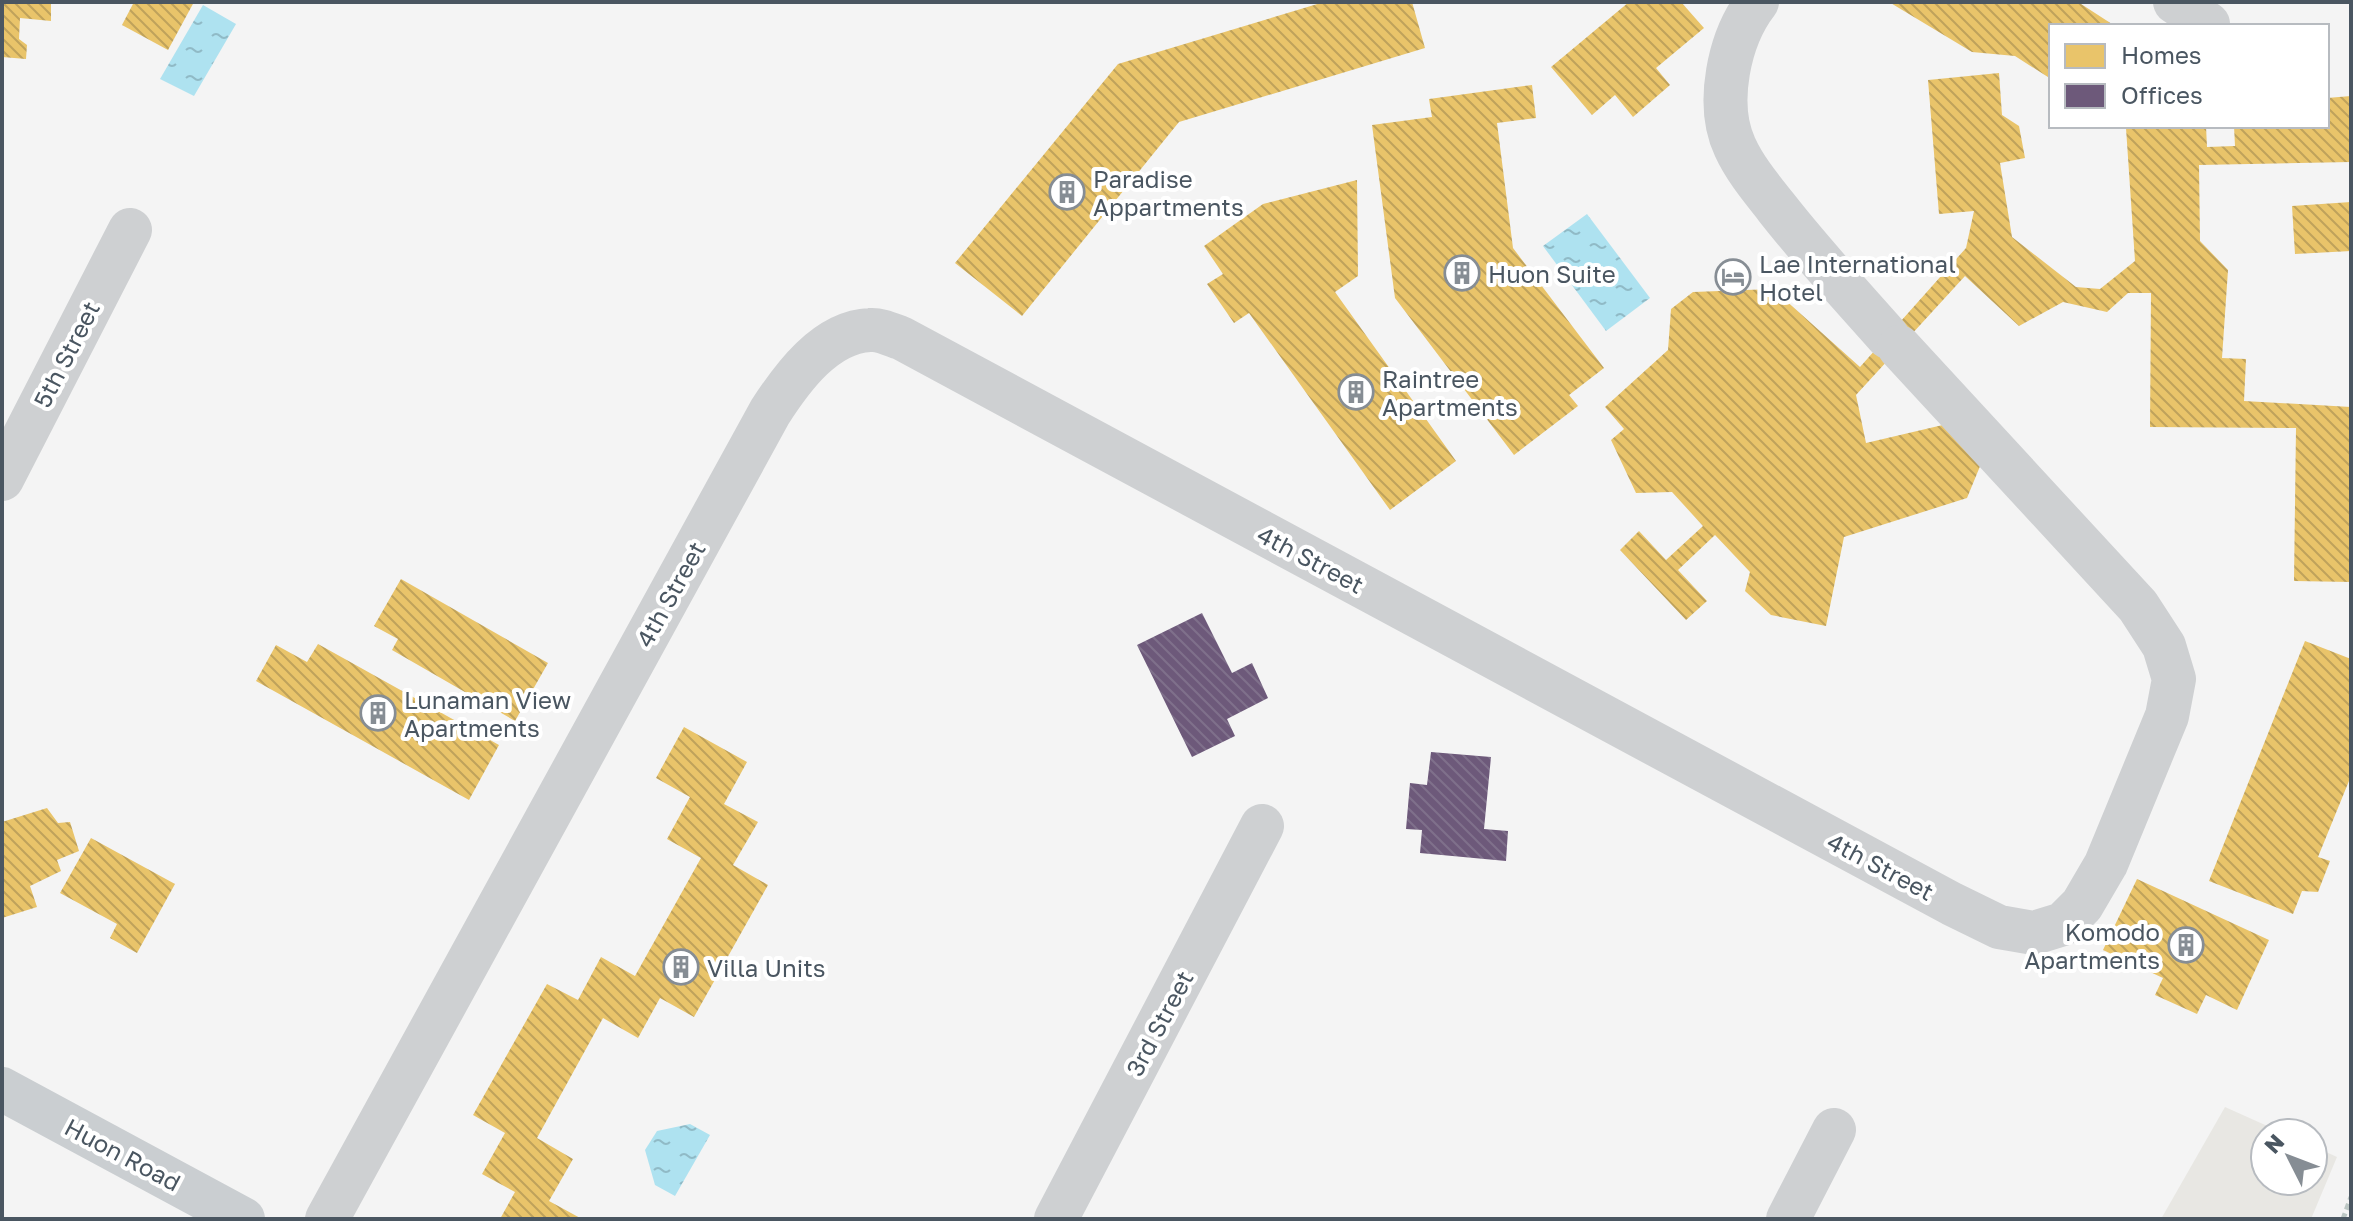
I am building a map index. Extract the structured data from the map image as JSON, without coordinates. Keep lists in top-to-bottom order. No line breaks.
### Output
{"streets":{"main road":["Huon Road"],"street":["5th Street","4th Street","3rd Street"]},"places":{"building":["Paradise Appartments","Huon Suite","Raintree Apartments","Lunaman View Apartments","Komodo Apartments","Villa Units"],"hotel":["Lae International Hotel"]},"legend":["Homes","Offices"],"north":"top left"}
